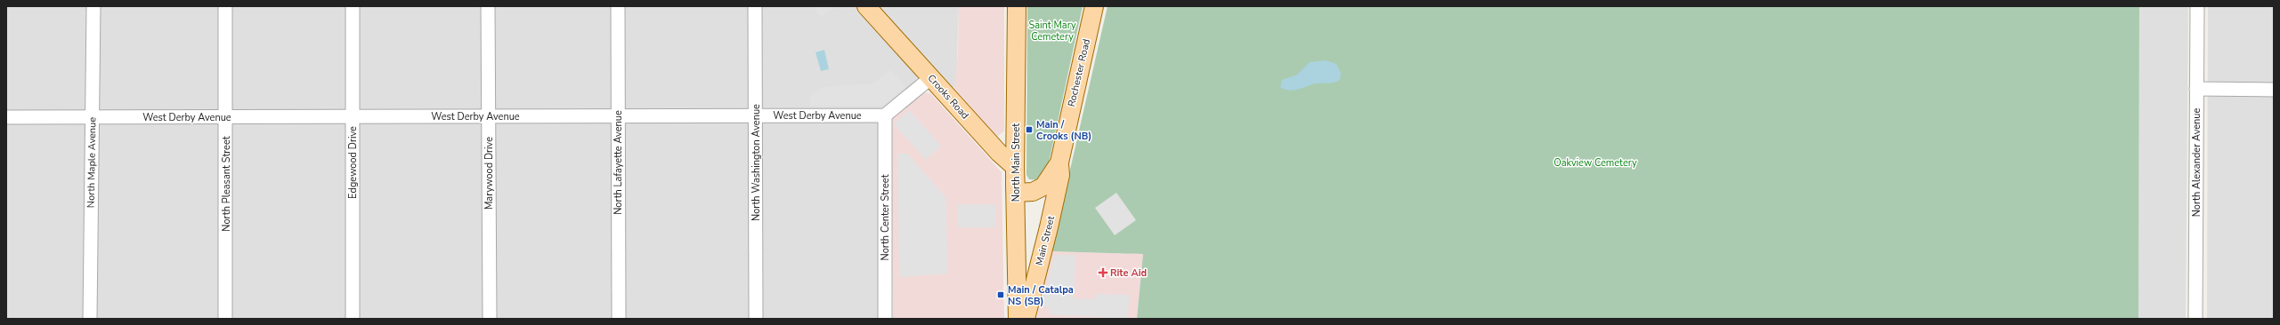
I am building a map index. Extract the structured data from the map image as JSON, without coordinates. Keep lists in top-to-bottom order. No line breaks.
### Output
{"streets":{"main road":["Rochester Road","Crooks Road","North Main Street","Main Street"],"street":["West Derby Avenue","North Maple Avenue","Edgewood Drive","North Lafayette Avenue","North Washington Avenue","North Alexander Avenue","Marywood Drive","North Pleasant Street","North Center Street"]},"crossings":[["Rochester Road","North Main Street"],["Rochester Road","Main Street"],["Crooks Road","North Main Street"],["West Derby Avenue","North Maple Avenue"],["West Derby Avenue","Edgewood Drive"],["West Derby Avenue","North Lafayette Avenue"],["West Derby Avenue","North Washington Avenue"],["West Derby Avenue","Marywood Drive"],["West Derby Avenue","North Pleasant Street"],["West Derby Avenue","North Center Street"]],"parks":["Saint Mary Cemetery","Oakview Cemetery"],"places":{"transit":["Main / Crooks (NB)","Main / Catalpa NS (SB)"],"health":["Rite Aid"]}}
